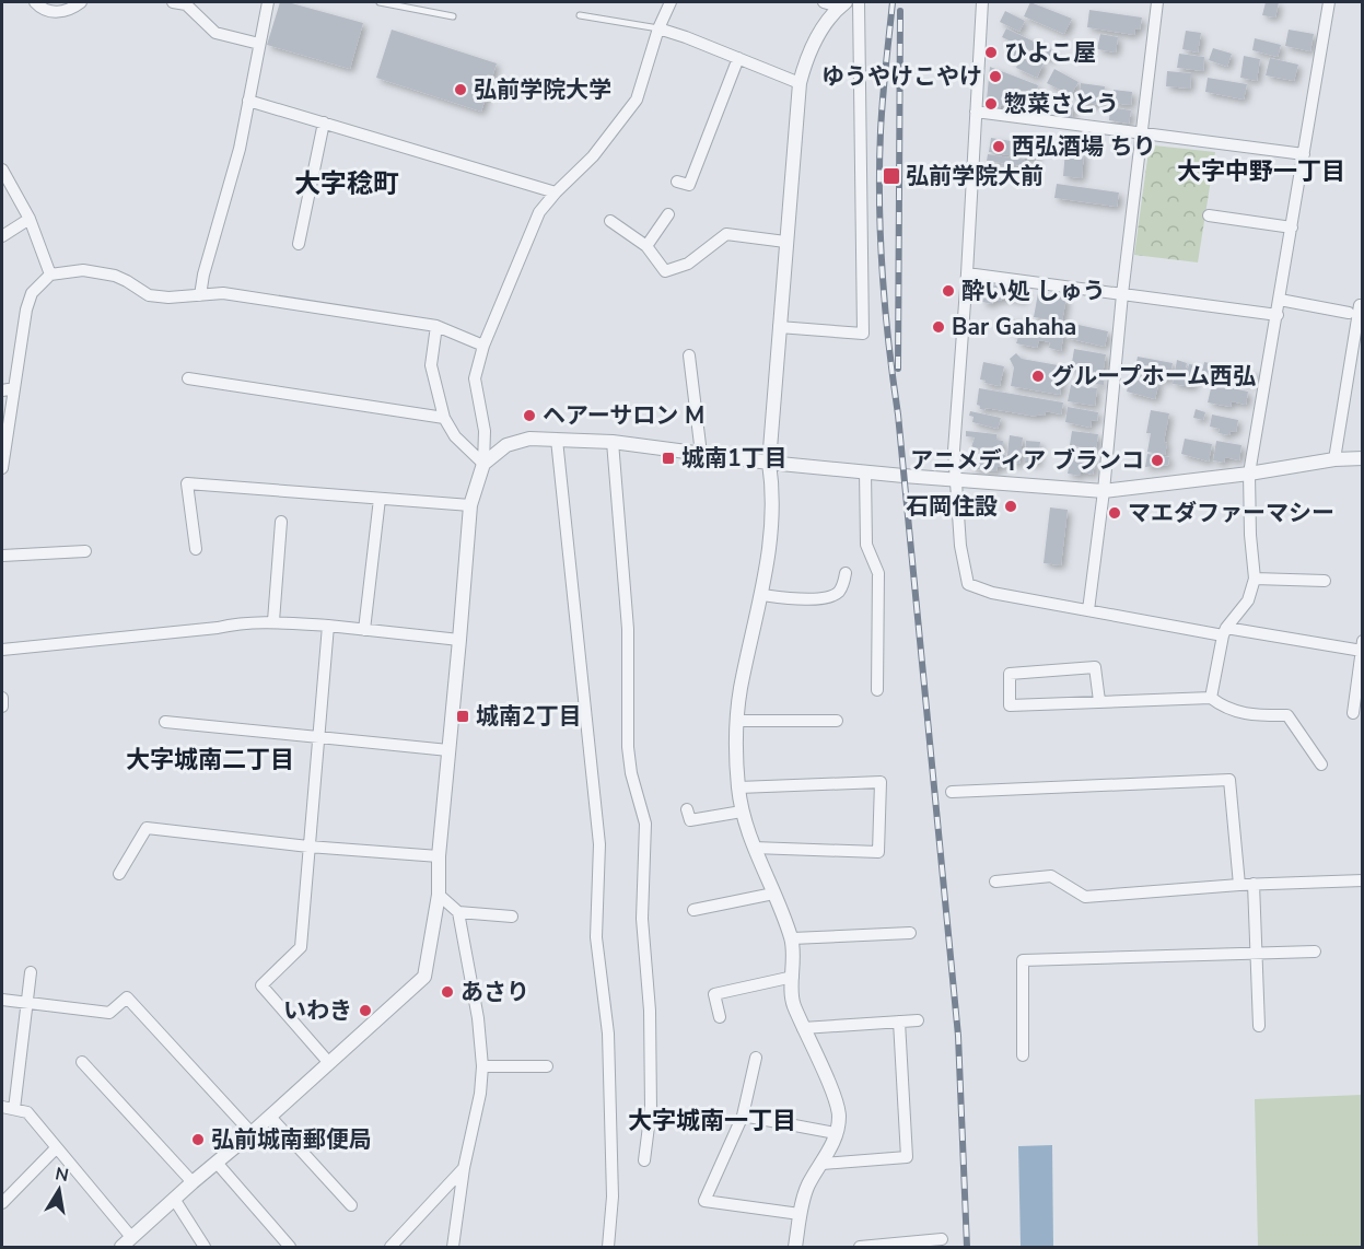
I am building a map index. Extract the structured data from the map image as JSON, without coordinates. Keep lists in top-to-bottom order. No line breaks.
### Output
{"districts":["大字中野一丁目","大字稔町","大字城南二丁目","大字城南一丁目"],"places":{"other":["ひよこ屋","ゆうやけこやけ","弘前学院大学","惣菜さとう","西弘酒場 ちり","酔い処 しゅう","Bar Gahaha","グループホーム西弘","ヘアーサロン M","アニメディア ブランコ","石岡住設","マエダファーマシー","あさり","いわき","弘前城南郵便局"],"transit":["弘前学院大前","城南1丁目","城南2丁目"]},"north":"top"}
